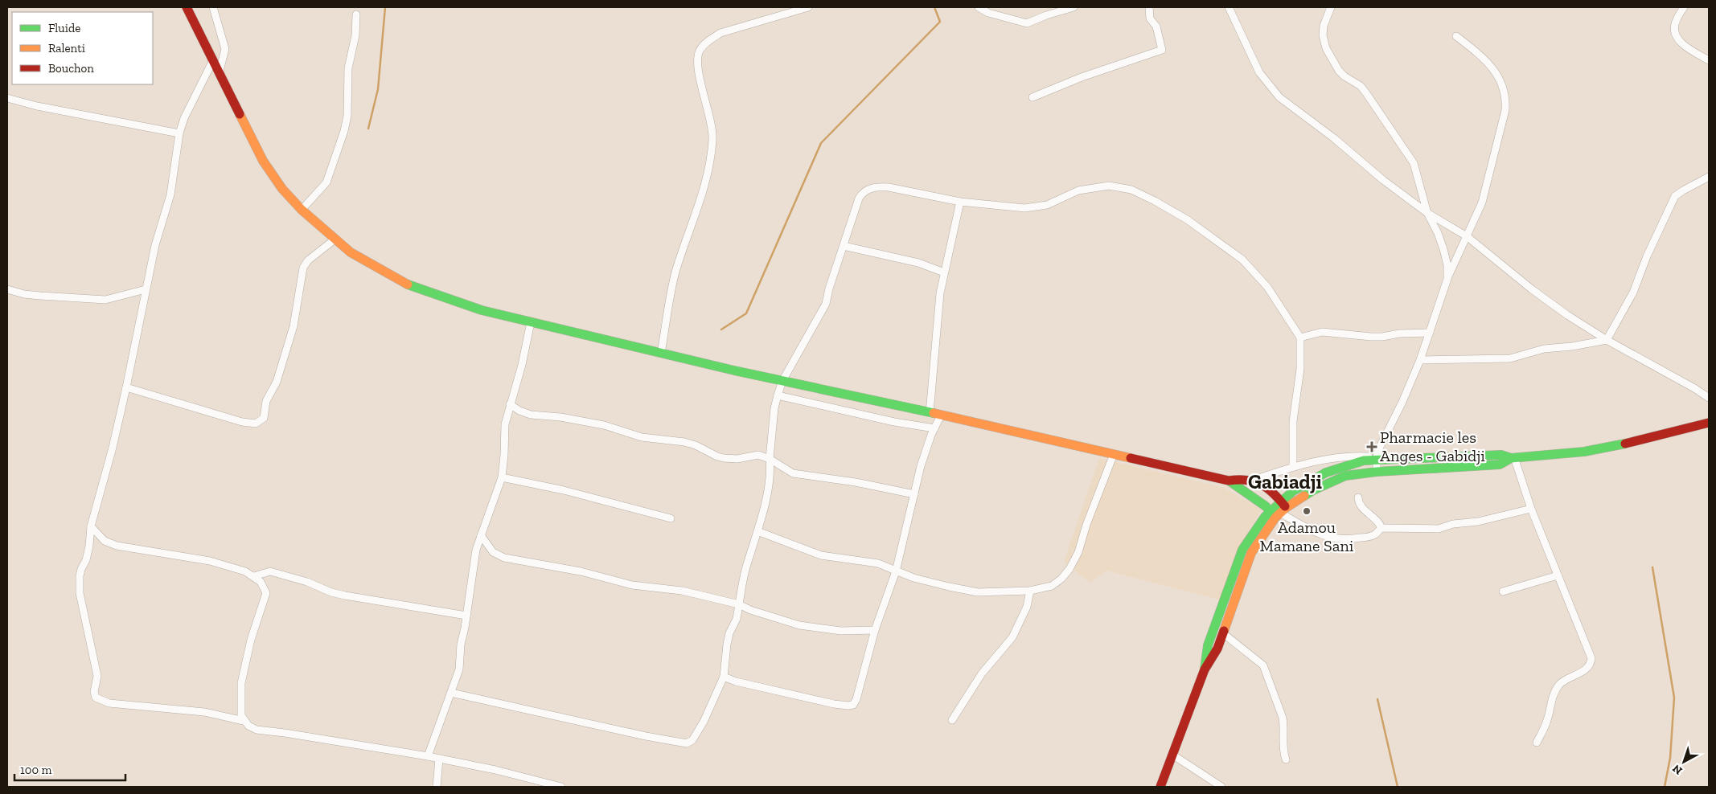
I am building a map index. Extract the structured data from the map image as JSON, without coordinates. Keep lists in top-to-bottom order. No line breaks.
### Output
{"districts":["Gabiadji"],"places":{"health":["Pharmacie les Anges - Gabidji"],"other":["Adamou Mamane Sani"]},"legend":["Fluide","Ralenti","Bouchon"],"scale_bar":"100 m","north":"bottom left"}
